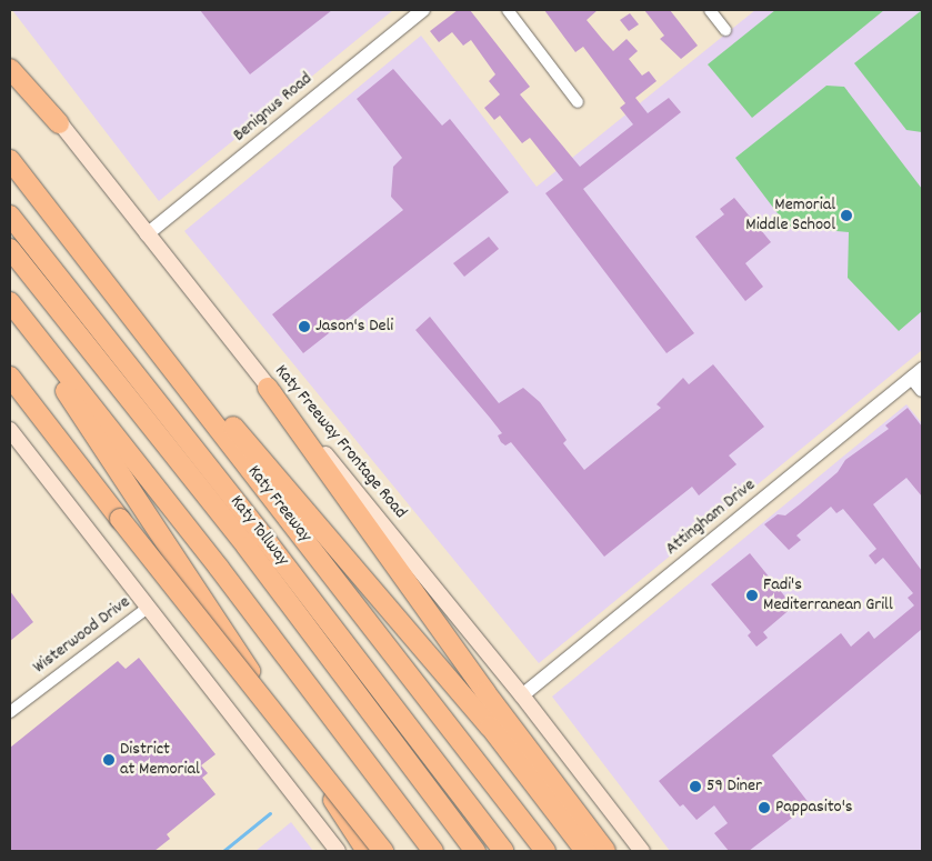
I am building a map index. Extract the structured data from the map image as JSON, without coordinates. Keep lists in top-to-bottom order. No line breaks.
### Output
{"streets":{"highway":["Katy Freeway","Katy Tollway"],"main road":["Katy Freeway Frontage Road"],"street":["Benignus Road","Attingham Drive","Wisterwood Drive"]},"crossings":[["Benignus Road","Katy Freeway Frontage Road"],["Katy Freeway Frontage Road","Attingham Drive"]],"places":["Memorial Middle School","Jason's Deli","Fadi's Mediterranean Grill","District at Memorial","59 Diner","Pappasito's"]}
